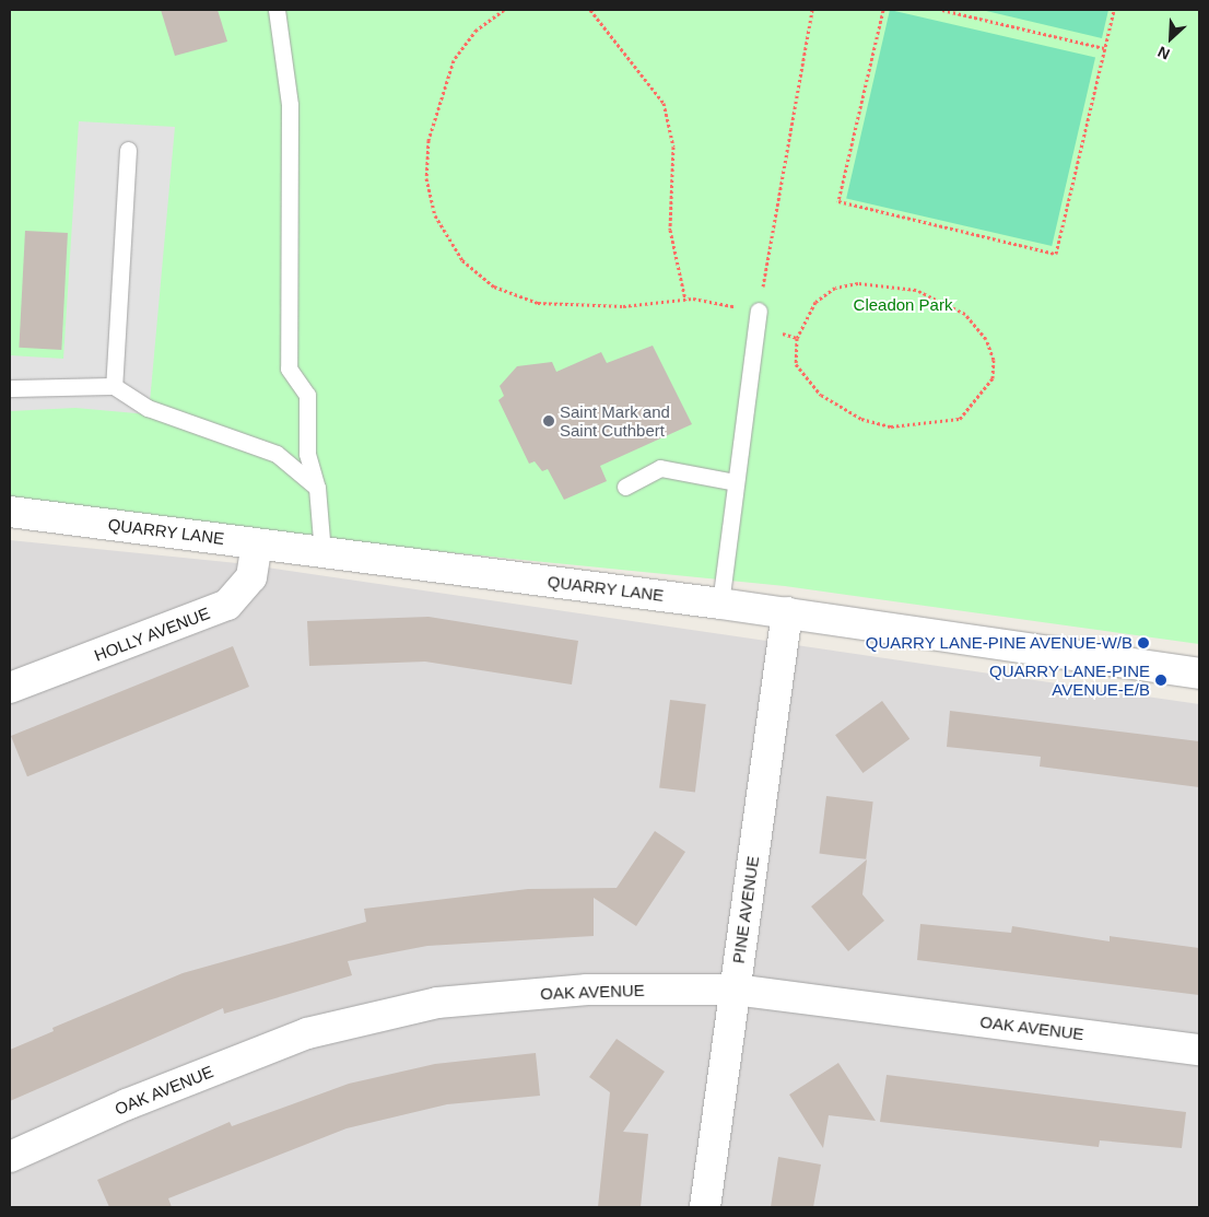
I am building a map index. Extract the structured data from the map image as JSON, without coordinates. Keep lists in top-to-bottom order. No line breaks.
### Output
{"streets":{"street":["QUARRY LANE","HOLLY AVENUE","PINE AVENUE","OAK AVENUE"]},"crossings":[["QUARRY LANE","HOLLY AVENUE"],["QUARRY LANE","PINE AVENUE"],["PINE AVENUE","OAK AVENUE"]],"parks":["Cleadon Park"],"places":["Saint Mark and Saint Cuthbert","QUARRY LANE-PINE AVENUE-W/B","QUARRY LANE-PINE AVENUE-E/B"],"north":"bottom left"}
